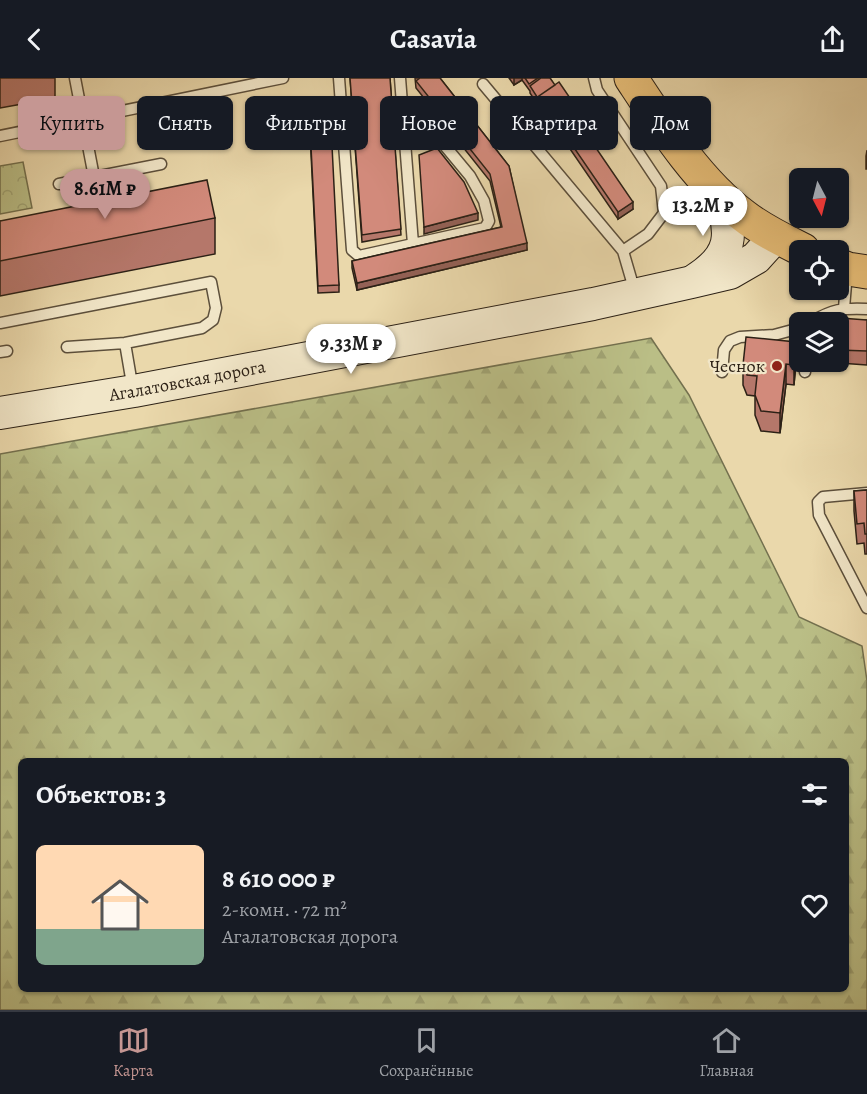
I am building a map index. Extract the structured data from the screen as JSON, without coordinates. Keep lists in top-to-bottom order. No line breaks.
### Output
{"streets":{"main road":["Агалатовская дорога"]},"places":["Чеснок"],"north":"bottom","page":{"header":"Casavia","chip":["Купить","Снять","Фильтры","Новое","Квартира","Дом"],"price":["8.61M ₽","13.2M ₽","9.33M ₽"],"heading":"Объектов: 3","list":[{"name":"8 610 000 ₽","note":"2-комн. · 72 m² · Агалатовская дорога"}],"tabs":["Карта","Сохранённые","Главная"]}}
